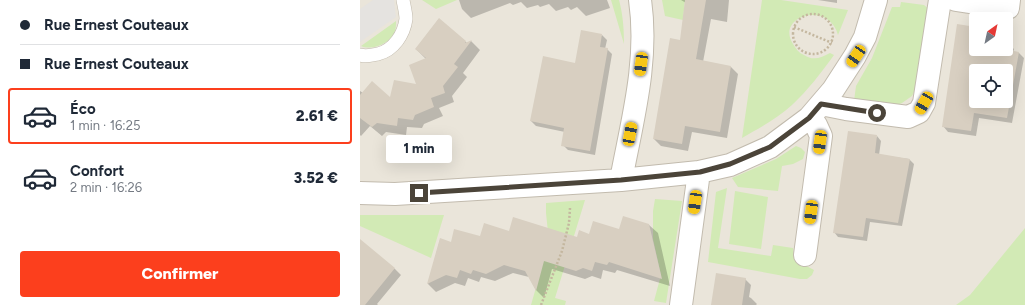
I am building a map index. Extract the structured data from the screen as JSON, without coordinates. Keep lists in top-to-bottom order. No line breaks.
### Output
{"north":"top right","page":{"banner":["Rue Ernest Couteaux","Rue Ernest Couteaux"],"list":[{"name":"Éco","note":"1 min · 16:25","value":"2.61 €"},{"name":"Confort","note":"2 min · 16:26","value":"3.52 €"}],"bubble":"1 min","buttons":"Confirmer"}}
